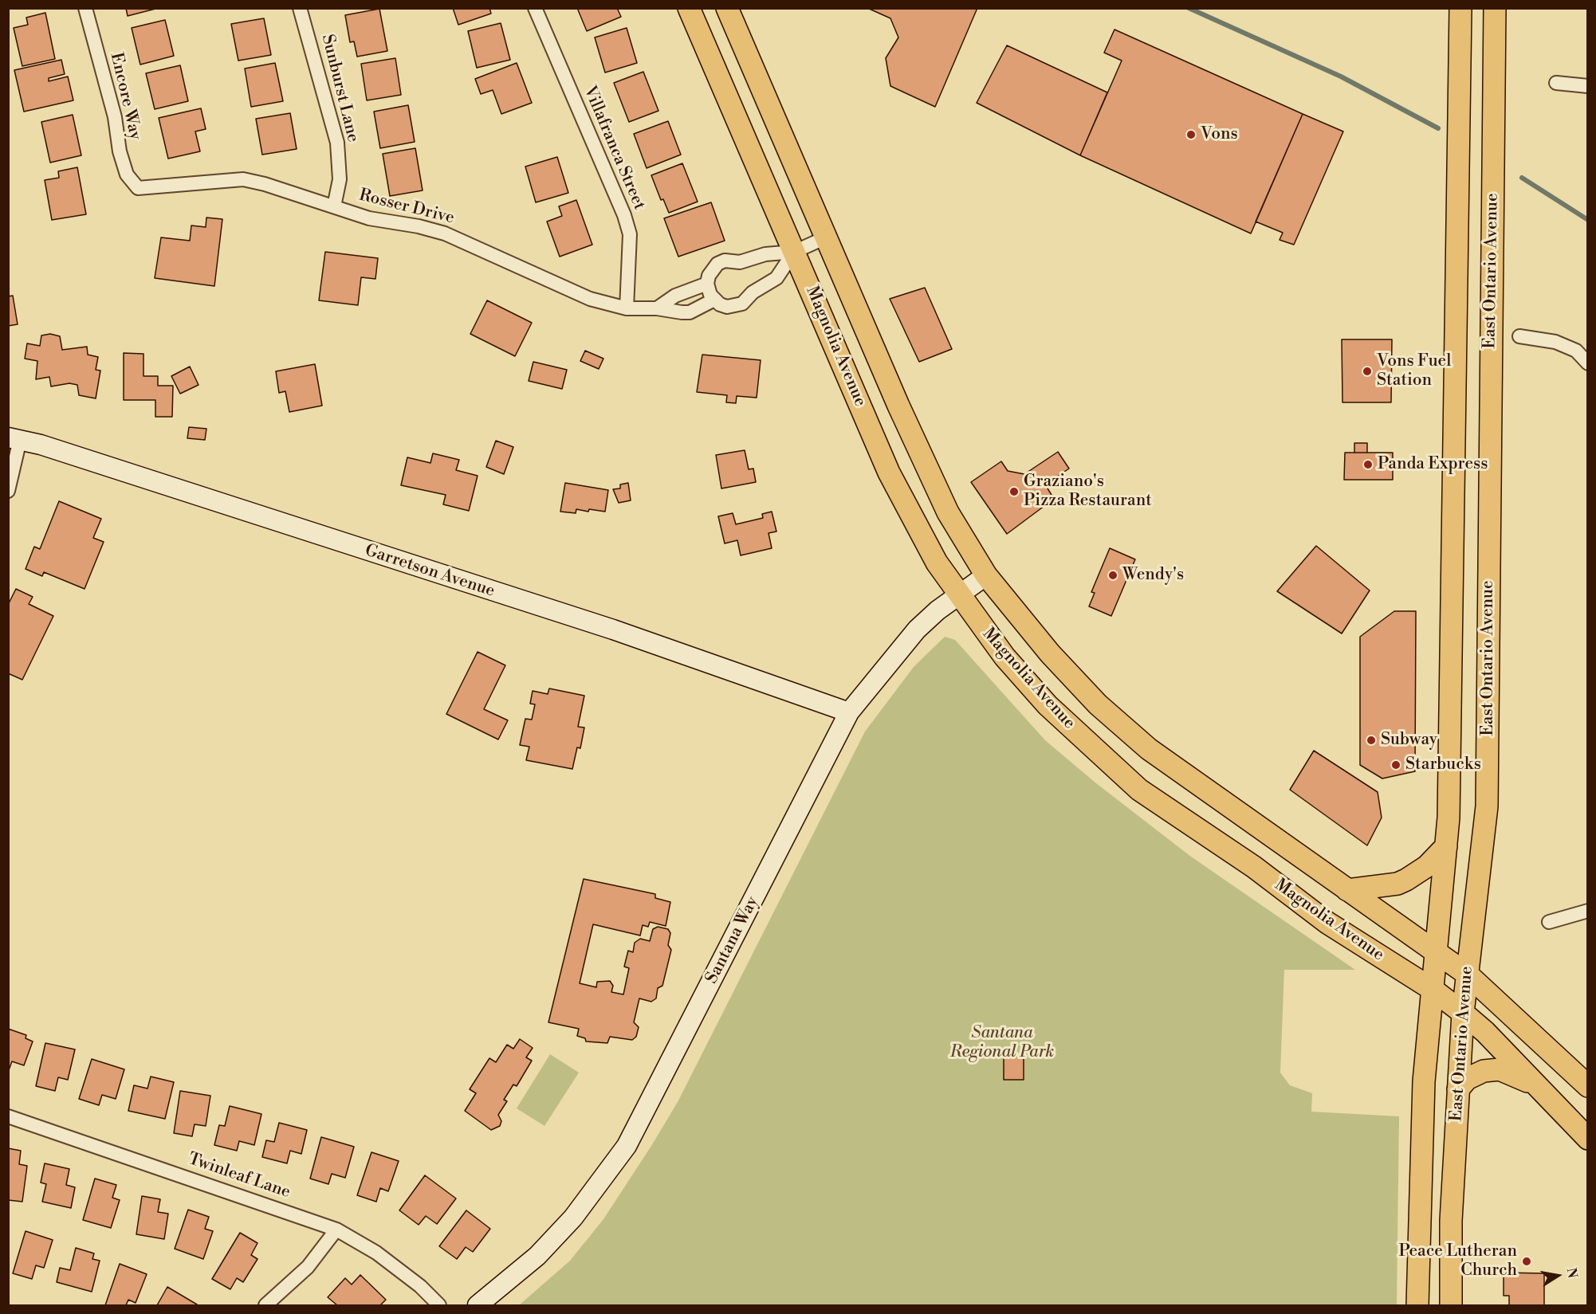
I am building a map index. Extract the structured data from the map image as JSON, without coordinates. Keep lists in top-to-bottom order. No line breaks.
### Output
{"streets":{"main road":["East Ontario Avenue","Magnolia Avenue"],"street":["Sunburst Lane","Encore Way","Villafranca Street","Rosser Drive","Garretson Avenue","Santana Way","Twinleaf Lane"]},"crossings":[["Sunburst Lane","Rosser Drive"],["Encore Way","Rosser Drive"],["Villafranca Street","Rosser Drive"],["East Ontario Avenue","Magnolia Avenue"],["Magnolia Avenue","Santana Way"],["Garretson Avenue","Santana Way"]],"parks":["Santana Regional Park"],"places":["Vons","Vons Fuel Station","Panda Express","Graziano's Pizza Restaurant","Wendy's","Subway","Starbucks","Peace Lutheran Church"],"north":"right"}
